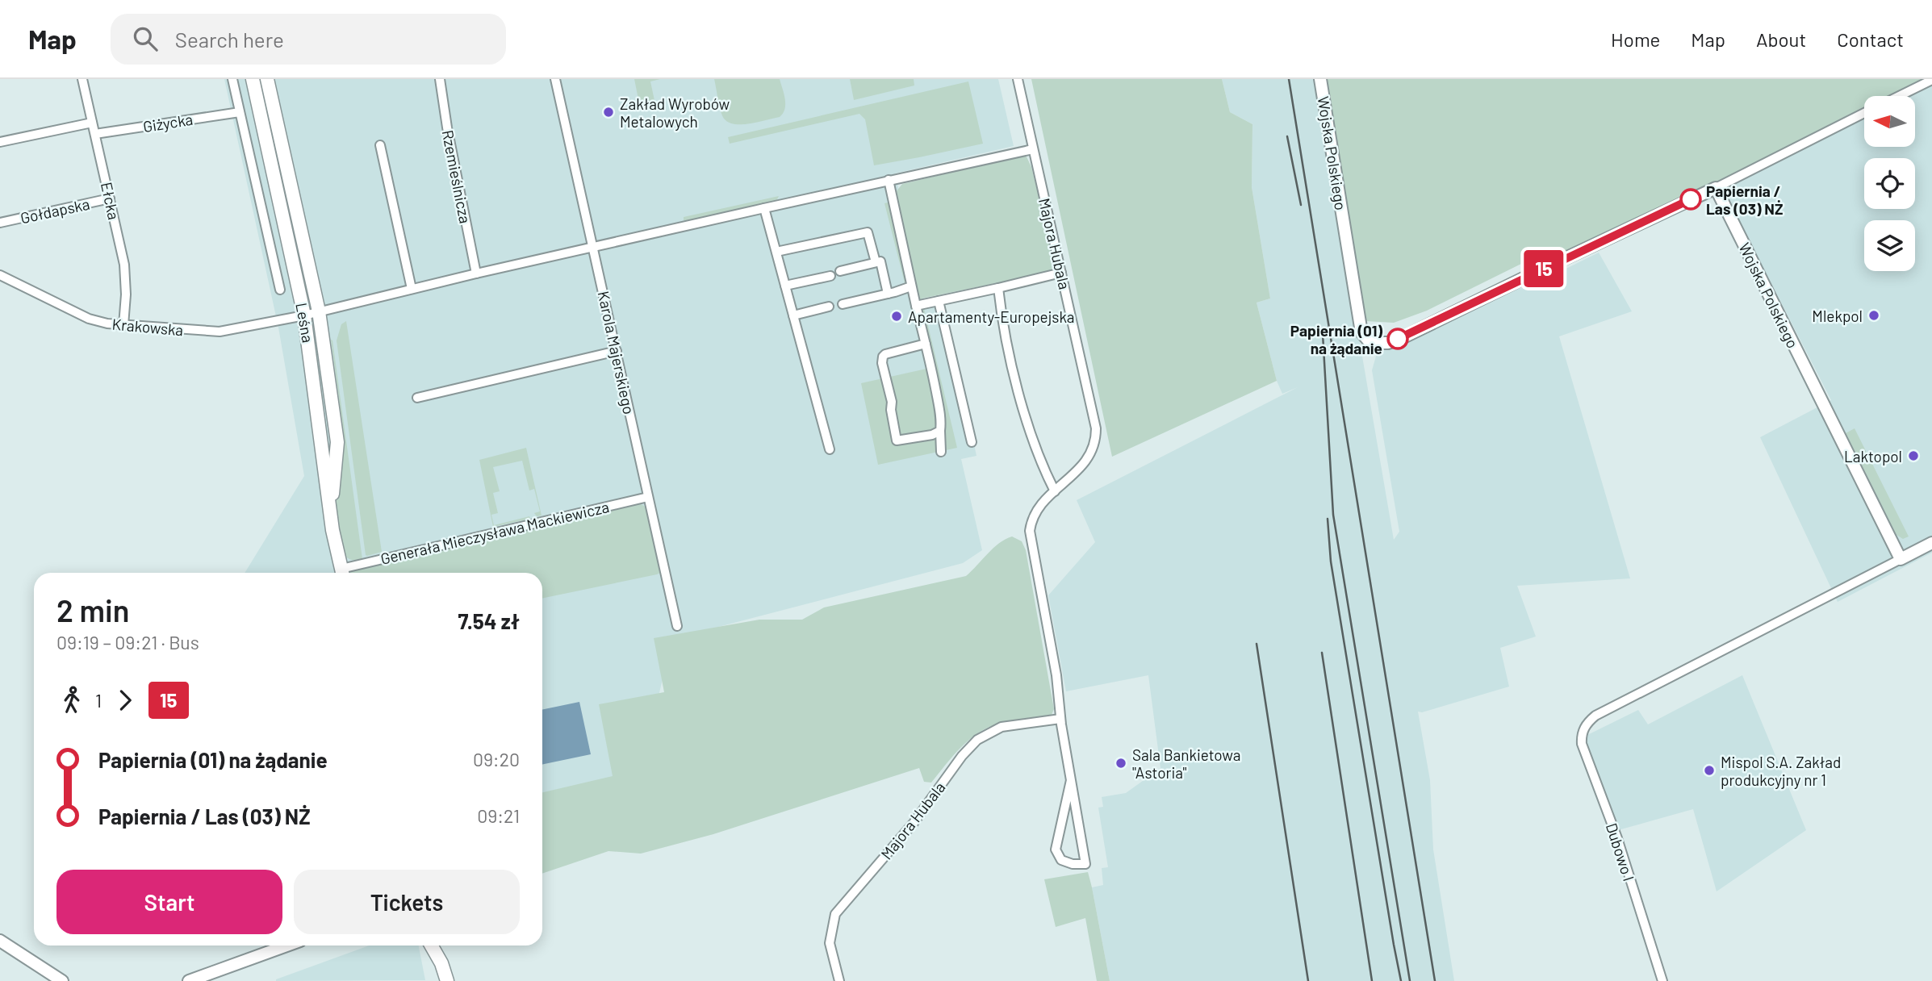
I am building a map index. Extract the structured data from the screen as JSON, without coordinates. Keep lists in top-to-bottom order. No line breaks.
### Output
{"streets":{"main road":["Leśna"],"street":["Giżycka","Wojska Polskiego","Rzemieślnicza","Ełcka","Gołdapska","Majora Hubala","Krakowska","Karola Majerskiego","Generała Mieczysława Mackiewicza","Dubowo I"]},"crossings":[["Giżycka","Ełcka"],["Giżycka","Leśna"],["Wojska Polskiego","Dubowo I"],["Rzemieślnicza","Krakowska"],["Ełcka","Gołdapska"],["Ełcka","Krakowska"],["Majora Hubala","Krakowska"],["Leśna","Krakowska"],["Krakowska","Karola Majerskiego"],["Karola Majerskiego","Generała Mieczysława Mackiewicza"]],"places":["Zakład Wyrobów Metalowych","Papiernia / Las (03) NŻ","Mlekpol","Apartamenty-Europejska","Papiernia (01) na żądanie","Laktopol","Sala Bankietowa \"Astoria\"","Mispol S.A. Zakład produkcyjny nr 1"],"lines":["bus line 15"],"north":"left","page":{"header":"Map","search":"Search here","nav":["Home","Map","About","Contact"],"on_map":"15","heading":["2 min","09:19 – 09:21 · Bus","7.54 zł"],"legs":["1","15"],"list":[{"name":"Papiernia (01) na żądanie","value":"09:20"},{"name":"Papiernia / Las (03) NŻ","value":"09:21"}],"buttons":["Start","Tickets"]}}
